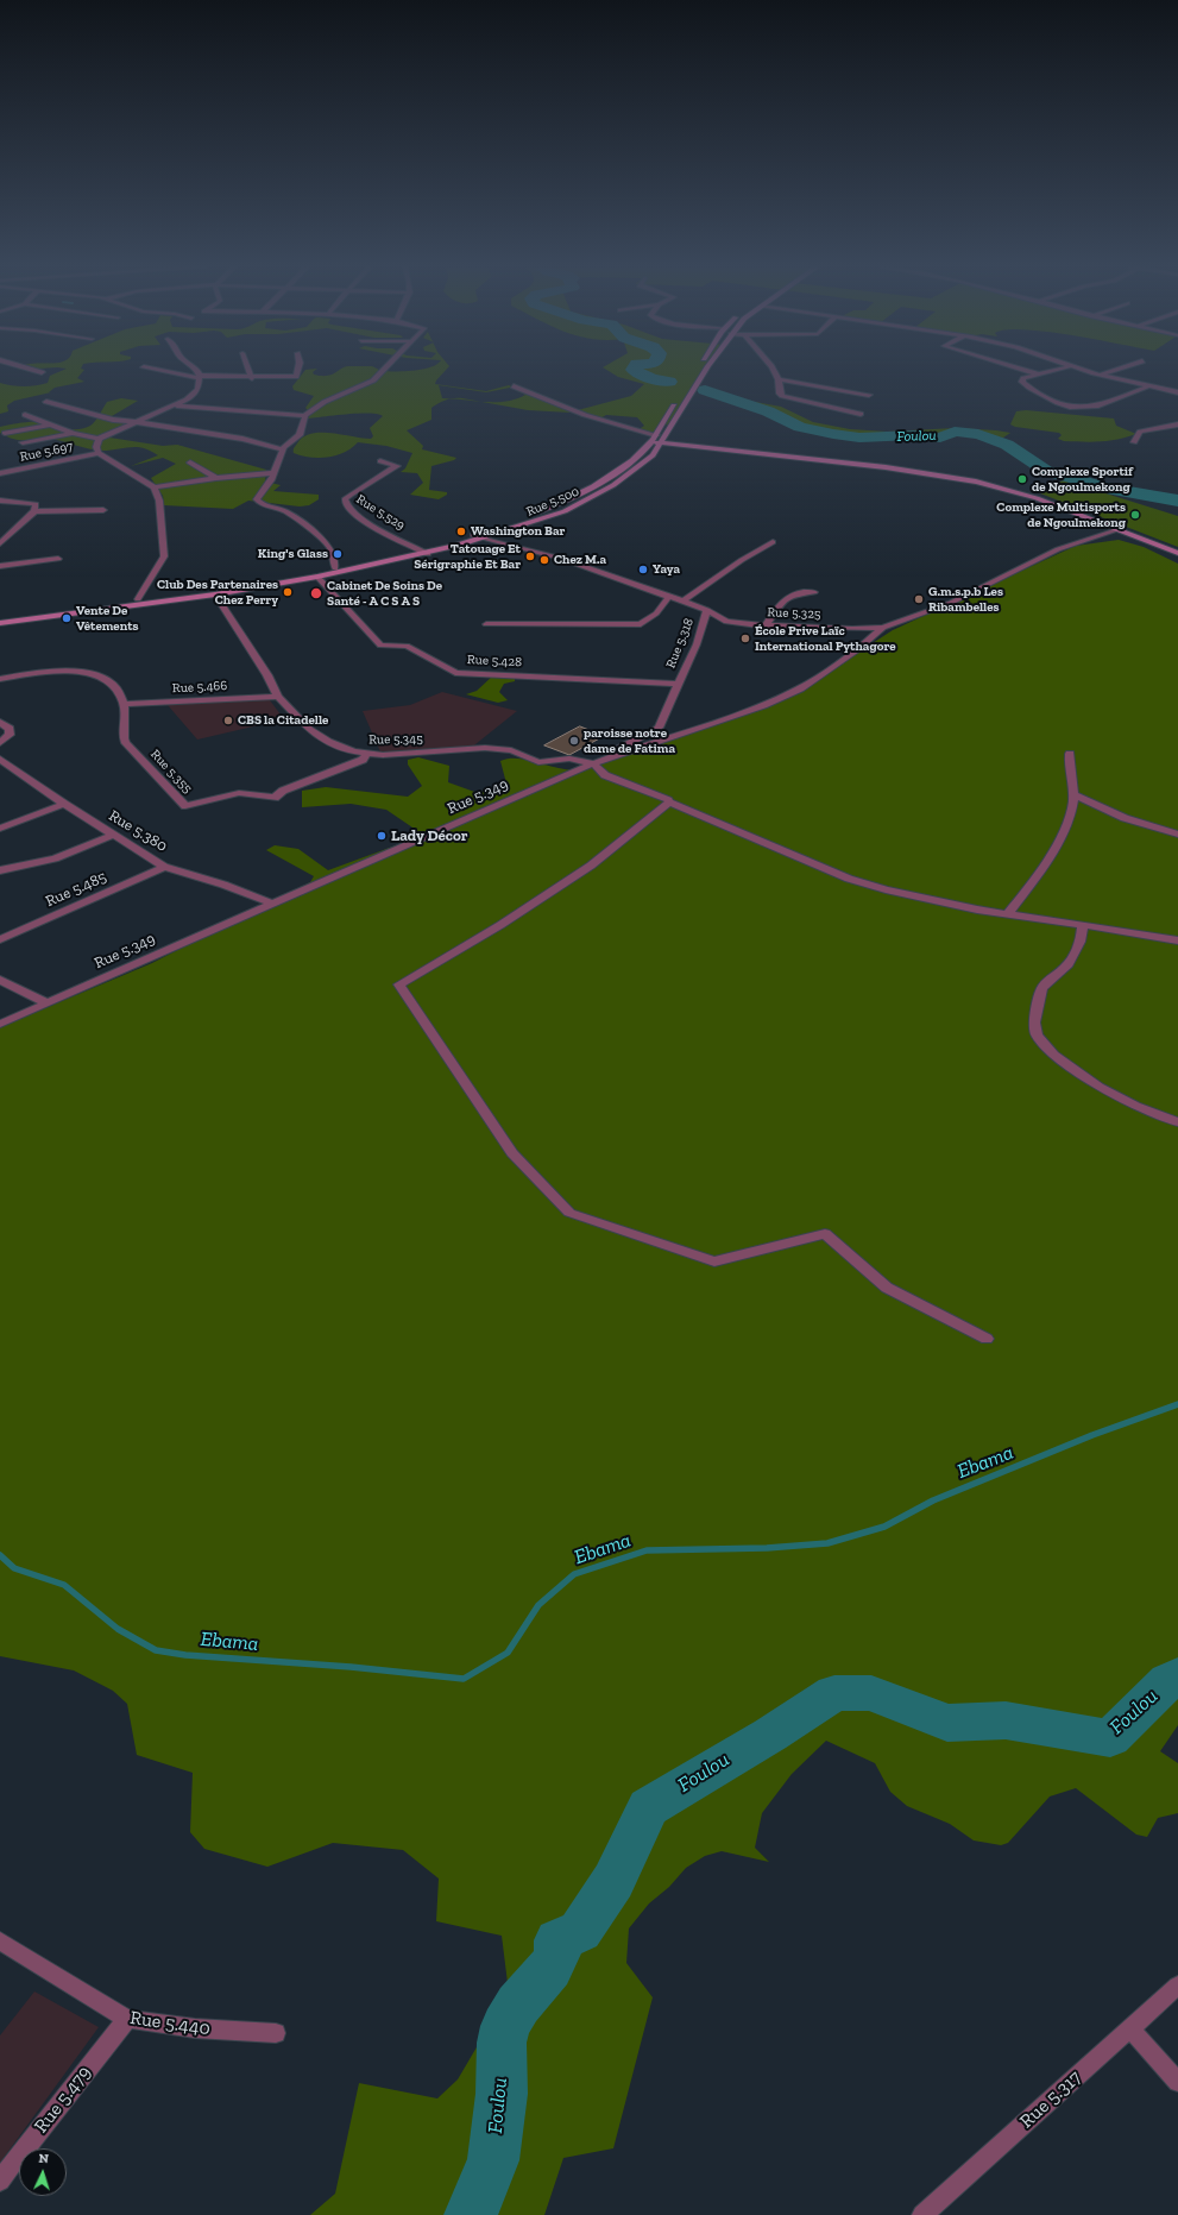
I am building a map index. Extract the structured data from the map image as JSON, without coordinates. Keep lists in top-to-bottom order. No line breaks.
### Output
{"streets":{"main road":["Rue 5.500"],"street":["Rue 5.697","Rue 5.529","Rue 5.325","Rue 5.318","Rue 5.428","Rue 5.466","Rue 5.345","Rue 5.355","Rue 5.349","Rue 5.380","Rue 5.485","Rue 5.440","Rue 5.479","Rue 5.317"]},"crossings":[["Rue 5.500","Rue 5.529"],["Rue 5.500","Rue 5.318"],["Rue 5.500","Rue 5.428"],["Rue 5.500","Rue 5.345"],["Rue 5.325","Rue 5.318"],["Rue 5.325","Rue 5.349"],["Rue 5.318","Rue 5.428"],["Rue 5.318","Rue 5.345"],["Rue 5.318","Rue 5.349"],["Rue 5.466","Rue 5.345"],["Rue 5.466","Rue 5.355"],["Rue 5.345","Rue 5.355"],["Rue 5.345","Rue 5.349"],["Rue 5.349","Rue 5.380"],["Rue 5.380","Rue 5.485"],["Rue 5.440","Rue 5.479"]],"water":["Foulou","Ebama"],"places":["Complexe Sportif de Ngoulmekong","Complexe Multisports de Ngoulmekong","Washington Bar","King's Glass","Tatouage Et Sérigraphie Et Bar","Chez M.a","Yaya","Club Des Partenaires Chez Perry","Cabinet De Soins De Santé - A C S A S","G.m.s.p.b Les Ribambelles","Vente De Vêtements","École Prive Laïc International Pythagore","CBS la Citadelle","paroisse notre dame de Fatima","Lady Décor"],"north":"top"}
